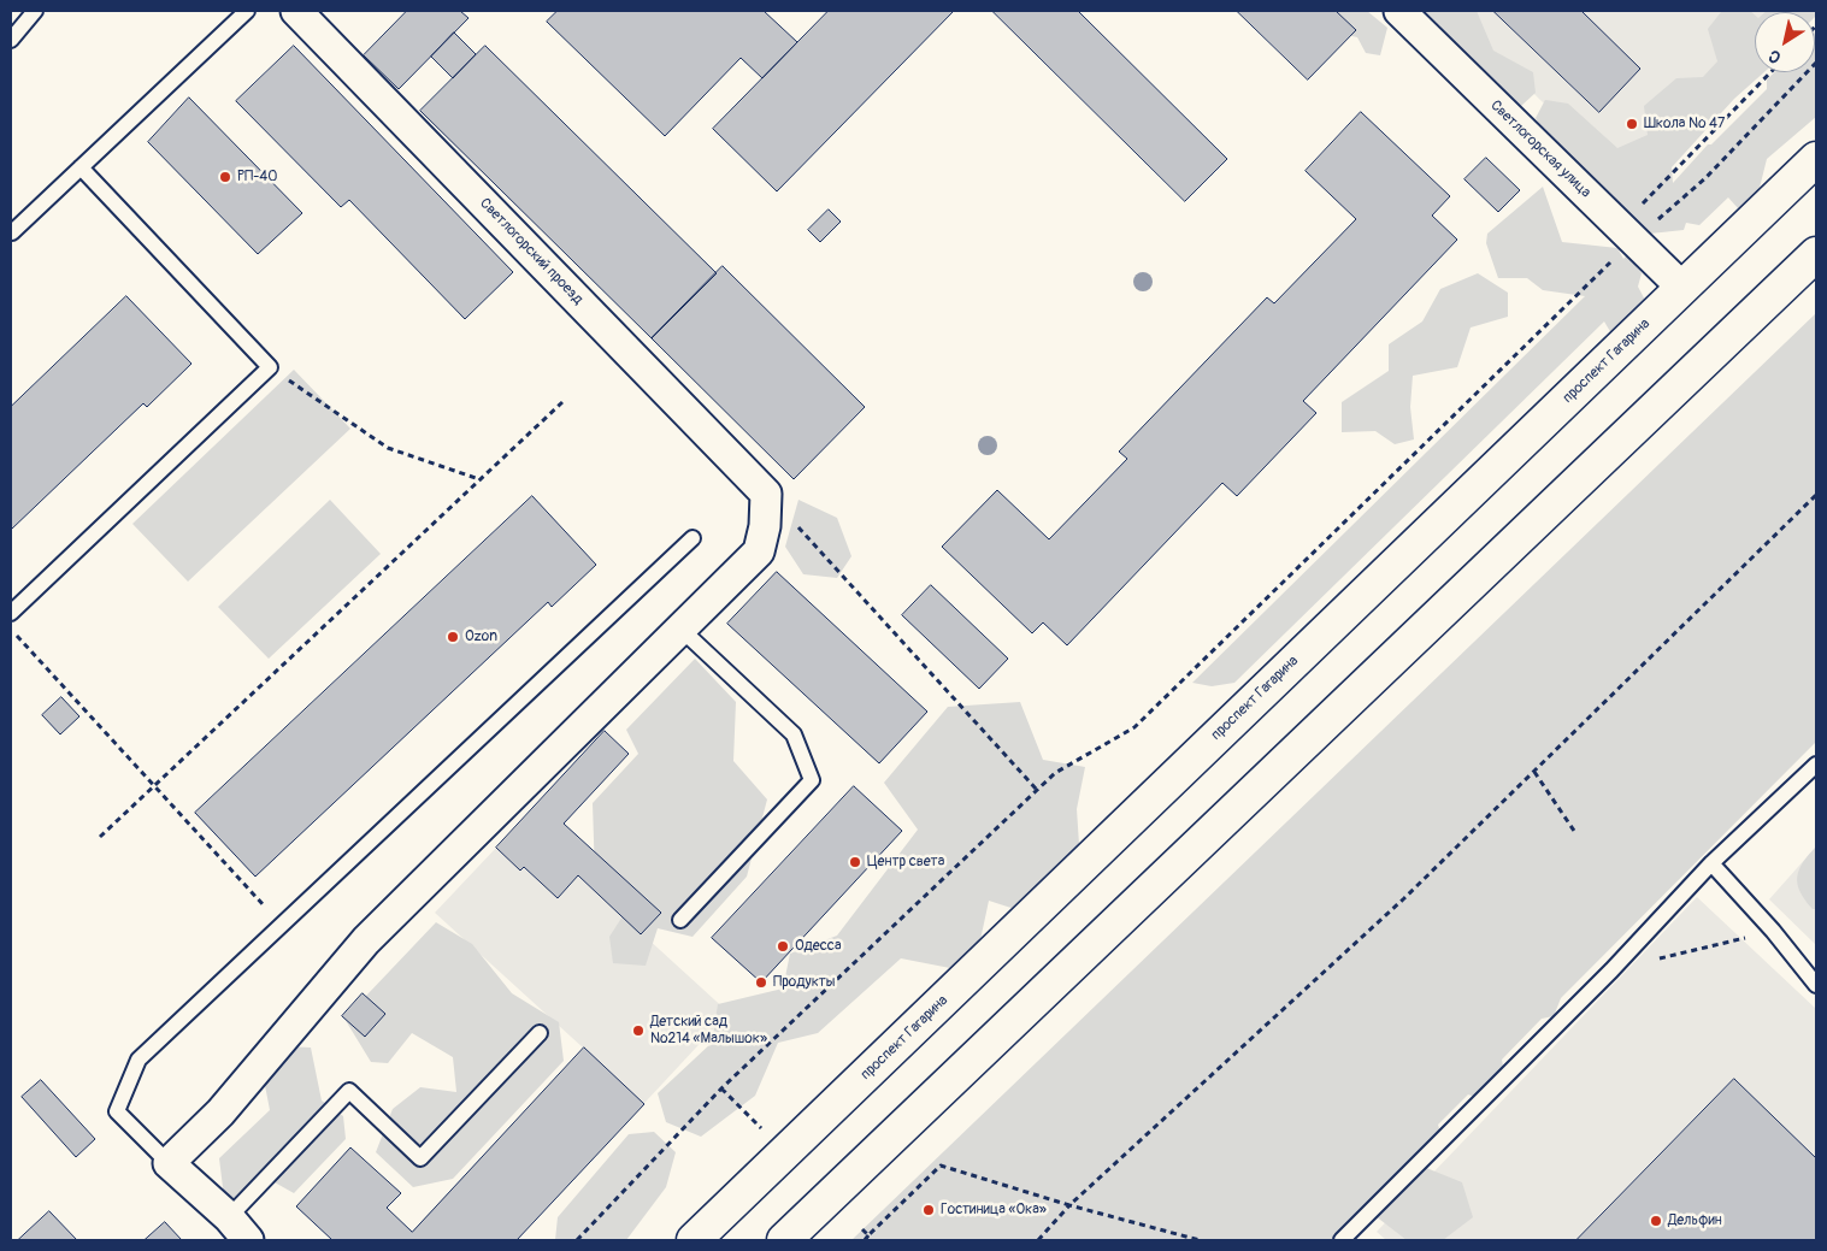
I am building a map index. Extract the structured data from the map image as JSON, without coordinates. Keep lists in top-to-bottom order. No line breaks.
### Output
{"streets":{"main road":["проспект Гагарина"],"street":["Светлогорская улица","Светлогорский проезд"]},"crossings":[["Светлогорская улица","проспект Гагарина"]],"places":["Школа № 47","РП-40","Ozon","Центр света","Одесса","Продукты","Детский сад №214 «Малышок»","Гостиница «Ока»","Дельфин"],"north":"bottom left"}
